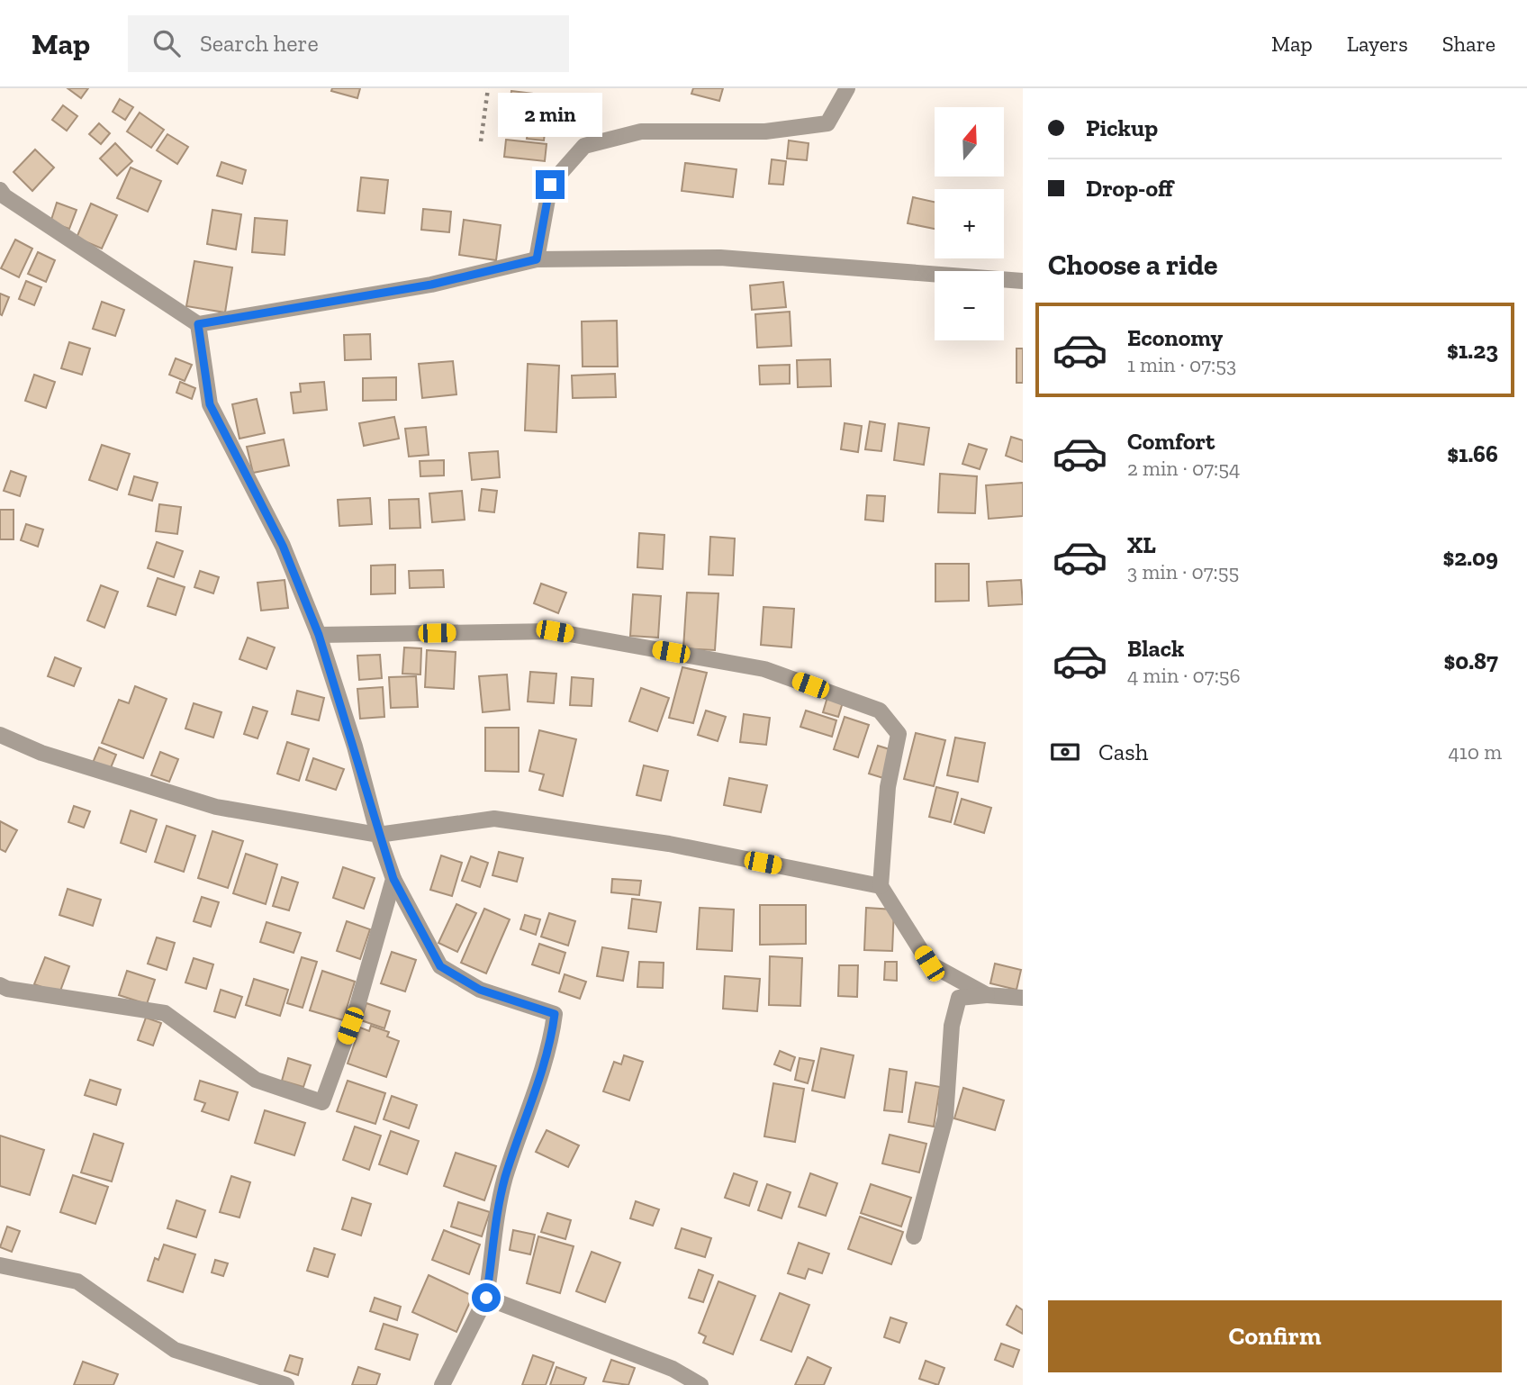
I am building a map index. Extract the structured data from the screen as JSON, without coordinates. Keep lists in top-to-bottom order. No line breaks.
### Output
{"north":"top","page":{"header":"Map","search":"Search here","nav":["Map","Layers","Share"],"banner":["Pickup","Drop-off"],"bubble":"2 min","map_buttons":["+","−"],"heading":"Choose a ride","list":[{"name":"Economy","note":"1 min · 07:53","value":"$1.23"},{"name":"Comfort","note":"2 min · 07:54","value":"$1.66"},{"name":"XL","note":"3 min · 07:55","value":"$2.09"},{"name":"Black","note":"4 min · 07:56","value":"$0.87"}],"pay":["Cash","410 m"],"buttons":"Confirm"}}
